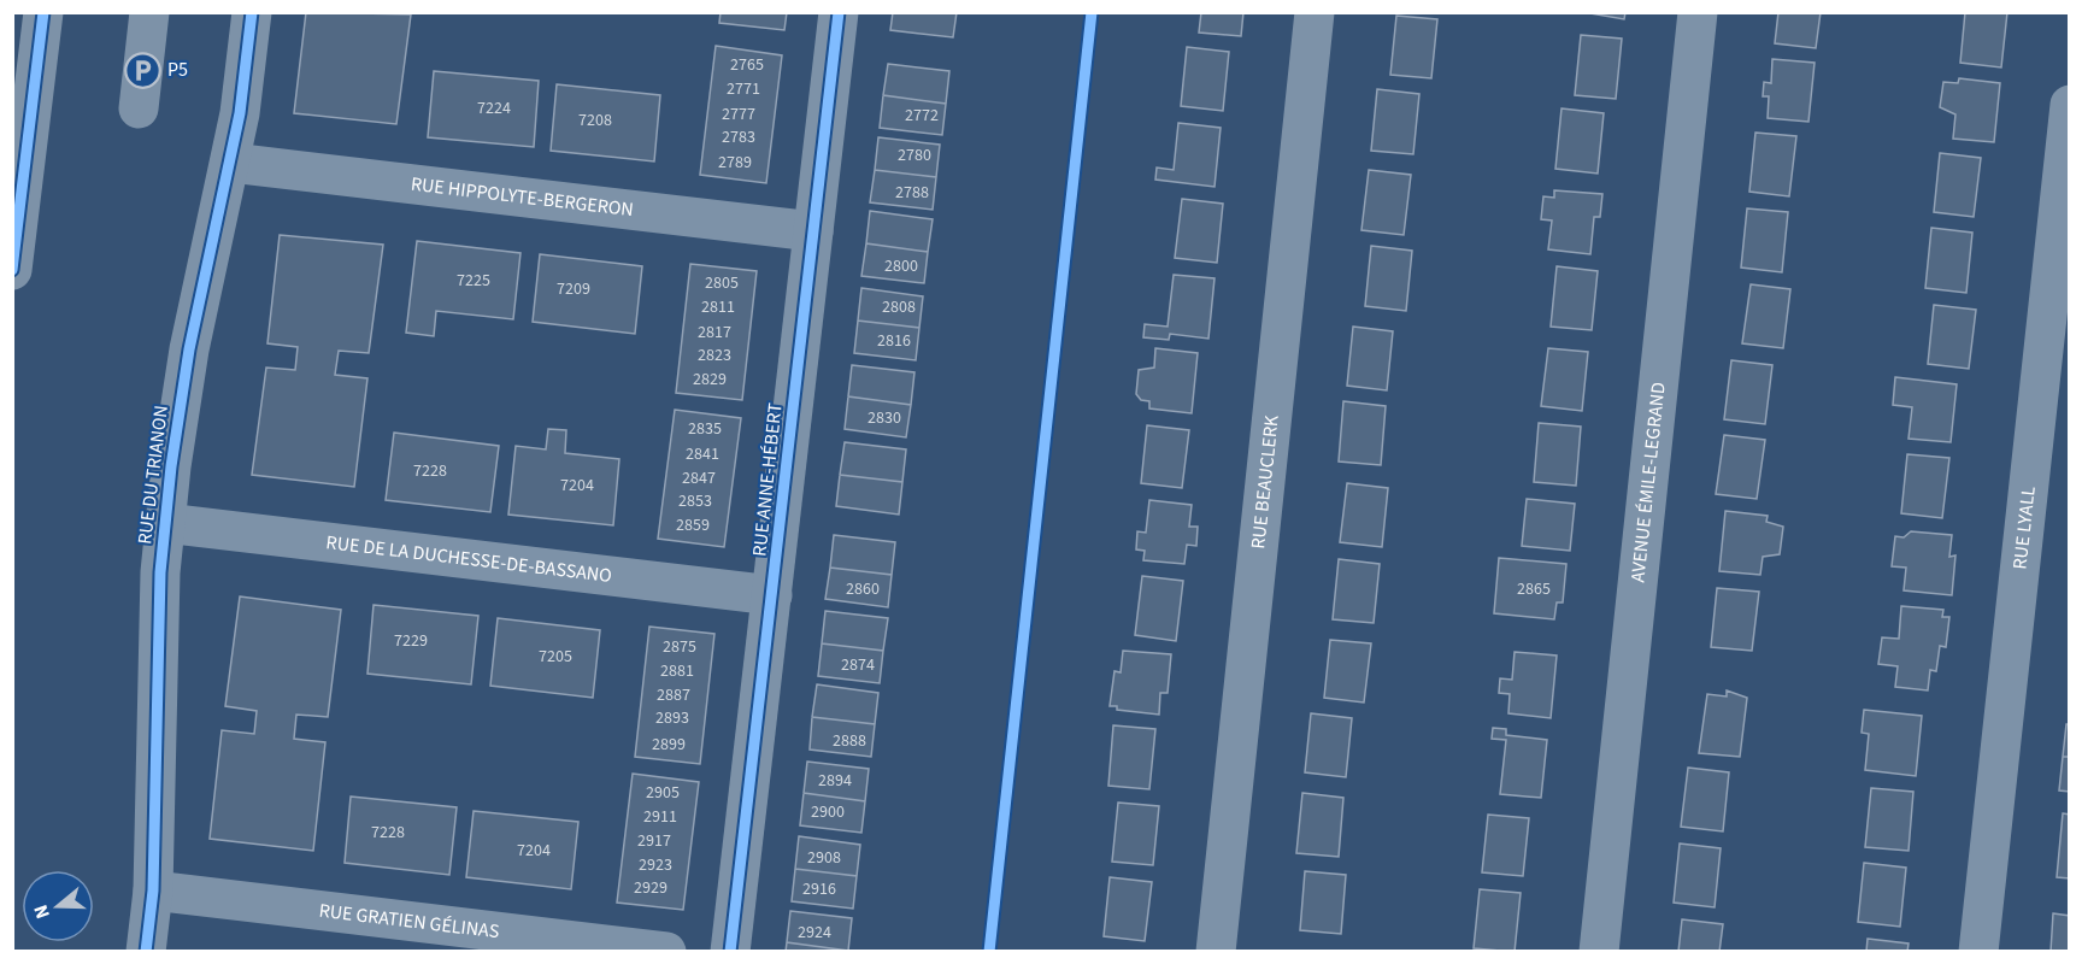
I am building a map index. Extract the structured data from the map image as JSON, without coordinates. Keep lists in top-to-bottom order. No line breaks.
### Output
{"streets":{"street":["RUE HIPPOLYTE-BERGERON","RUE DU TRIANON","RUE ANNE-HÉBERT","RUE BEAUCLERK","AVENUE ÉMILE-LEGRAND","RUE LYALL","RUE DE LA DUCHESSE-DE-BASSANO","RUE GRATIEN GÉLINAS"]},"crossings":[["RUE HIPPOLYTE-BERGERON","RUE DU TRIANON"],["RUE HIPPOLYTE-BERGERON","RUE ANNE-HÉBERT"],["RUE DU TRIANON","RUE DE LA DUCHESSE-DE-BASSANO"],["RUE DU TRIANON","RUE GRATIEN GÉLINAS"],["RUE ANNE-HÉBERT","RUE DE LA DUCHESSE-DE-BASSANO"]],"places":{"parking":["P5"]},"house_numbers":["2765","2771","7224","2777","2772","7208","2783","2780","2789","2788","2800","7225","2805","7209","2811","2808","2817","2816","2823","2829","2830","2835","2841","7228","2847","7204","2853","2859","2860","2865","7229","2875","7205","2874","2881","2887","2893","2888","2899","2894","2905","2900","2911","7228","2917","7204","2908","2923","2929","2916","2924"],"north":"left"}
